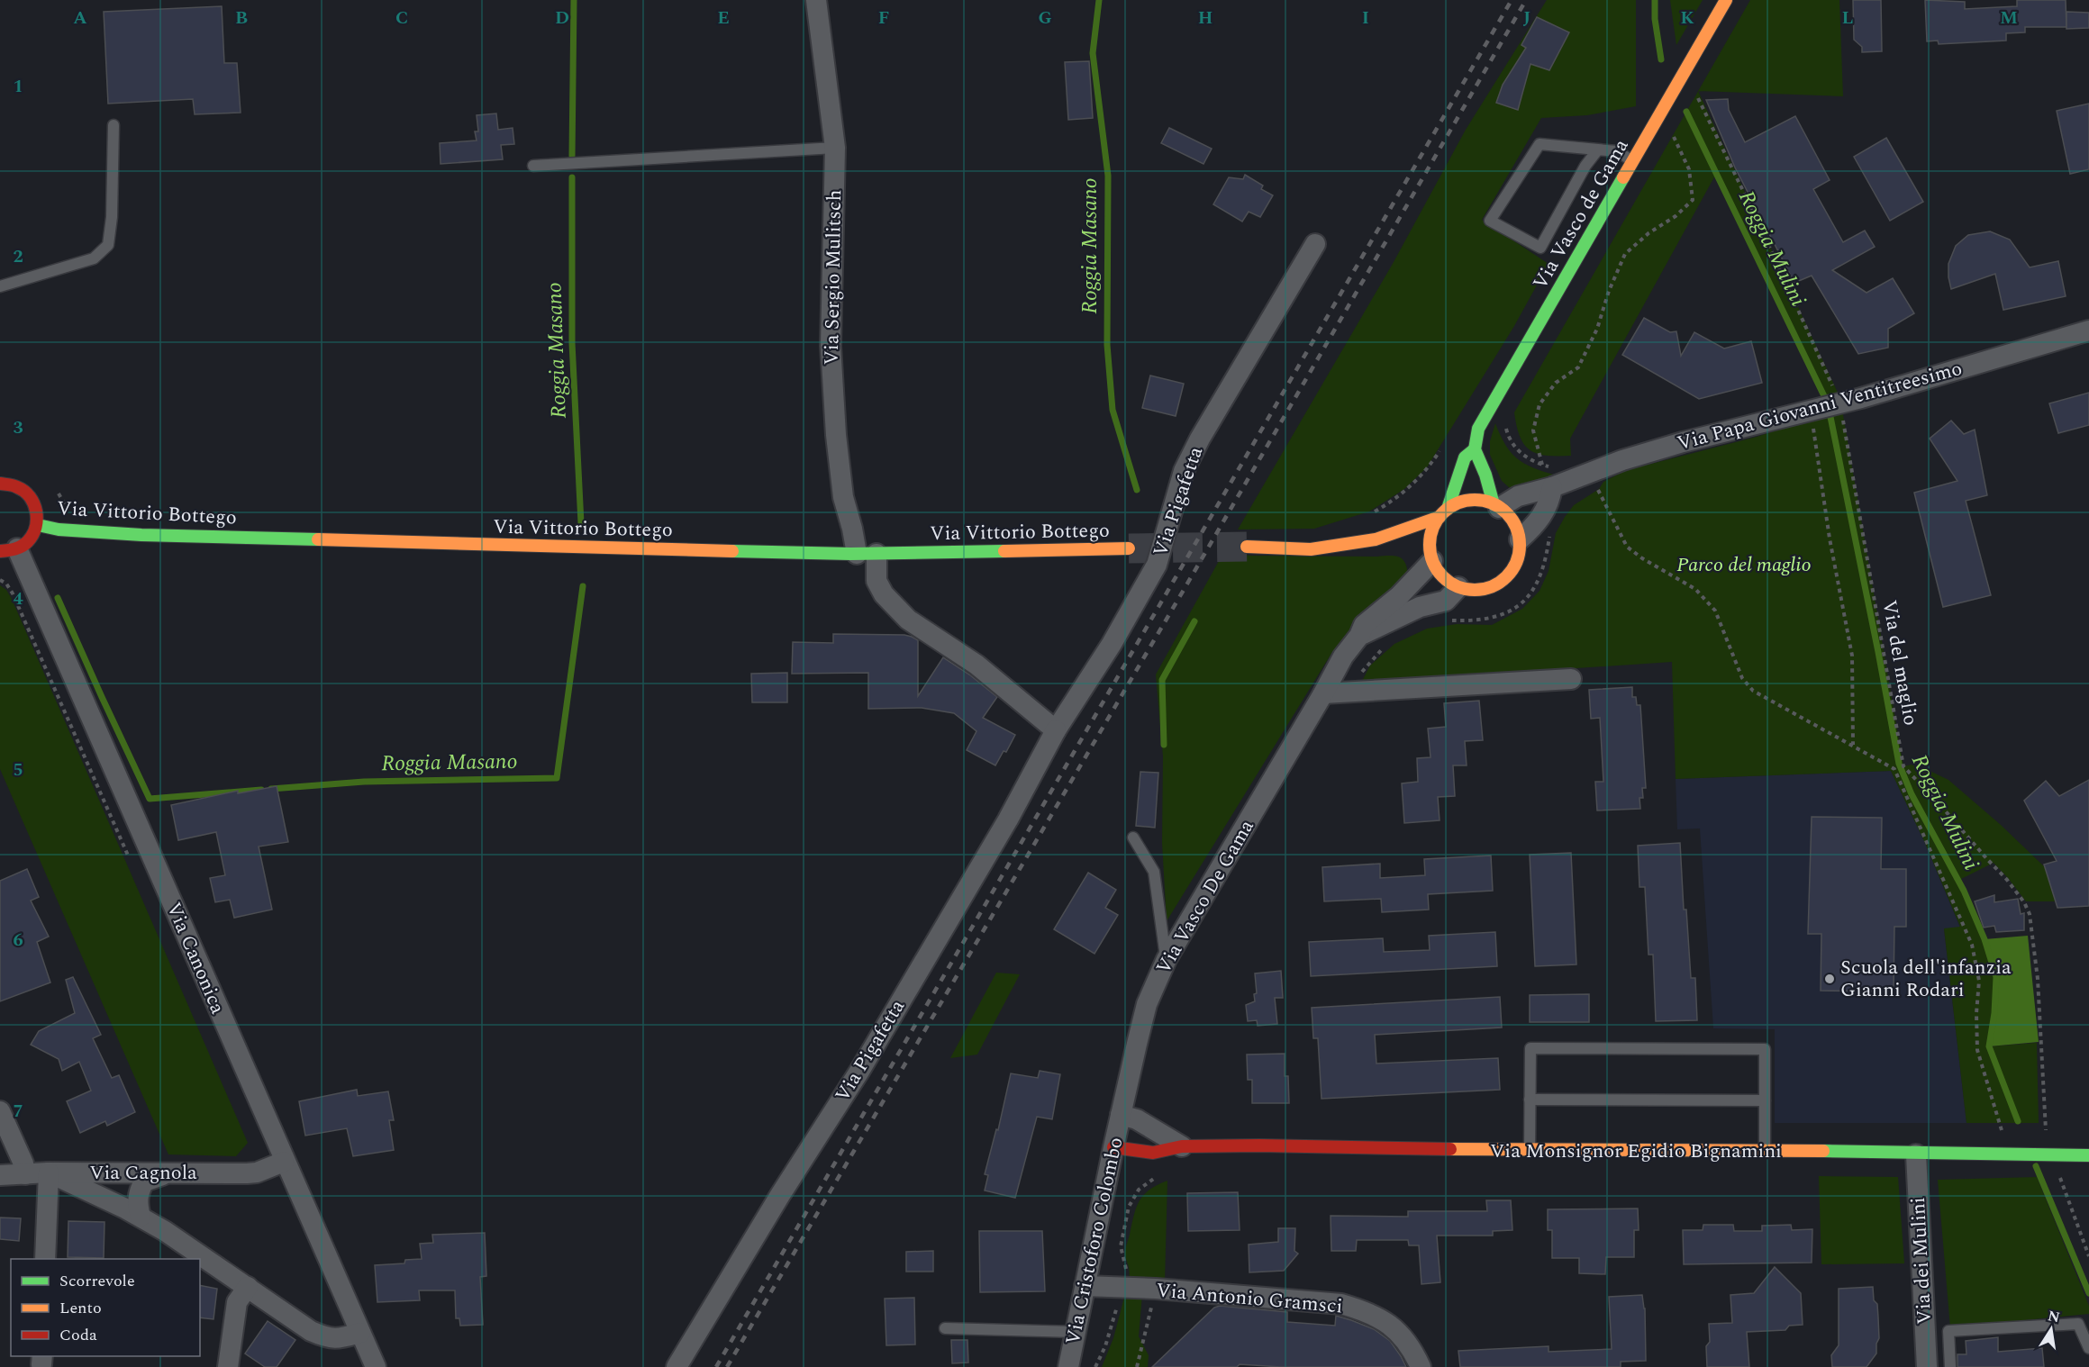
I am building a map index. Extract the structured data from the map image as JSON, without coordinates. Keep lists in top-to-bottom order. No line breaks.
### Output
{"streets":{"street":["Via Vasco de Gama","Via Sergio Mulitsch","Via Papa Giovanni Ventitreesimo","Via Pigafetta","Via Vittorio Bottego","Via Vasco De Gama","Via Canonica","Via Monsignor Egidio Bignamini","Via Cagnola","Via Cristoforo Colombo","Via dei Mulini","Via Antonio Gramsci"],"path":["Via del maglio"]},"crossings":[["Via Vasco de Gama","Via Papa Giovanni Ventitreesimo"],["Via Vasco de Gama","Via Vasco De Gama"],["Via Sergio Mulitsch","Via Vittorio Bottego"],["Via Papa Giovanni Ventitreesimo","Via del maglio"],["Via Papa Giovanni Ventitreesimo","Via Vasco De Gama"],["Via Vasco De Gama","Via Cristoforo Colombo"],["Via Canonica","Via Cagnola"],["Via Monsignor Egidio Bignamini","Via Cristoforo Colombo"],["Via Monsignor Egidio Bignamini","Via dei Mulini"],["Via Cristoforo Colombo","Via Antonio Gramsci"]],"water":["Roggia Masano","Roggia Mulini"],"parks":["Parco del maglio"],"places":["Scuola dell'infanzia Gianni Rodari"],"legend":["Scorrevole","Lento","Coda"],"north":"top","grid":{"columns":["A","B","C","D","E","F","G","H","I","J","K","L","M"],"rows":["1","2","3","4","5","6","7"]}}
